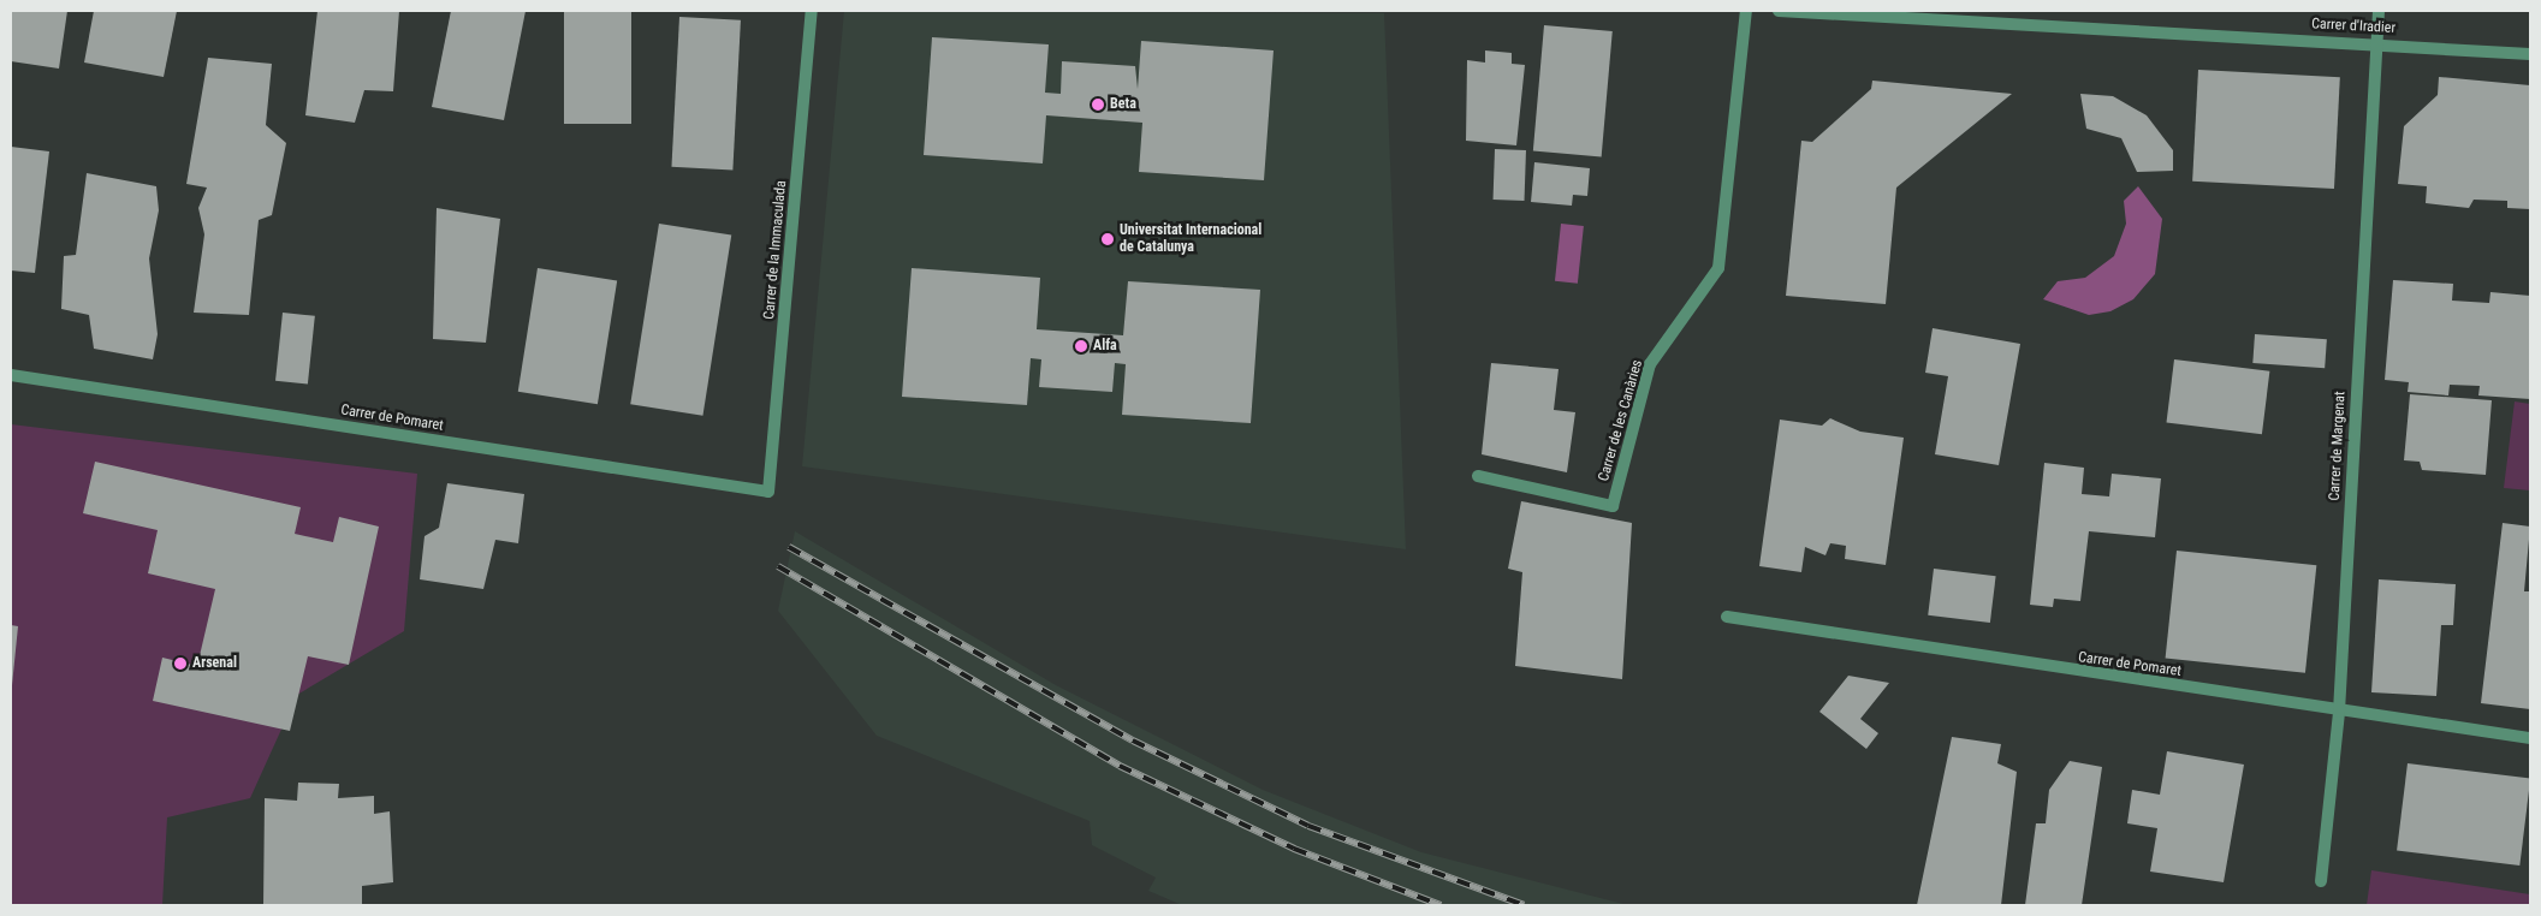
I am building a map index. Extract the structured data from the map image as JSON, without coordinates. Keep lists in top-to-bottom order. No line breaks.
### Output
{"streets":{"street":["Carrer d'Iradier","Carrer de la Immaculada","Carrer de Pomaret","Carrer de les Canàries","Carrer de Margenat"]},"crossings":[["Carrer d'Iradier","Carrer de Margenat"],["Carrer de la Immaculada","Carrer de Pomaret"],["Carrer de Pomaret","Carrer de Margenat"]],"places":["Beta","Universitat Internacional de Catalunya","Alfa","Arsenal"]}
